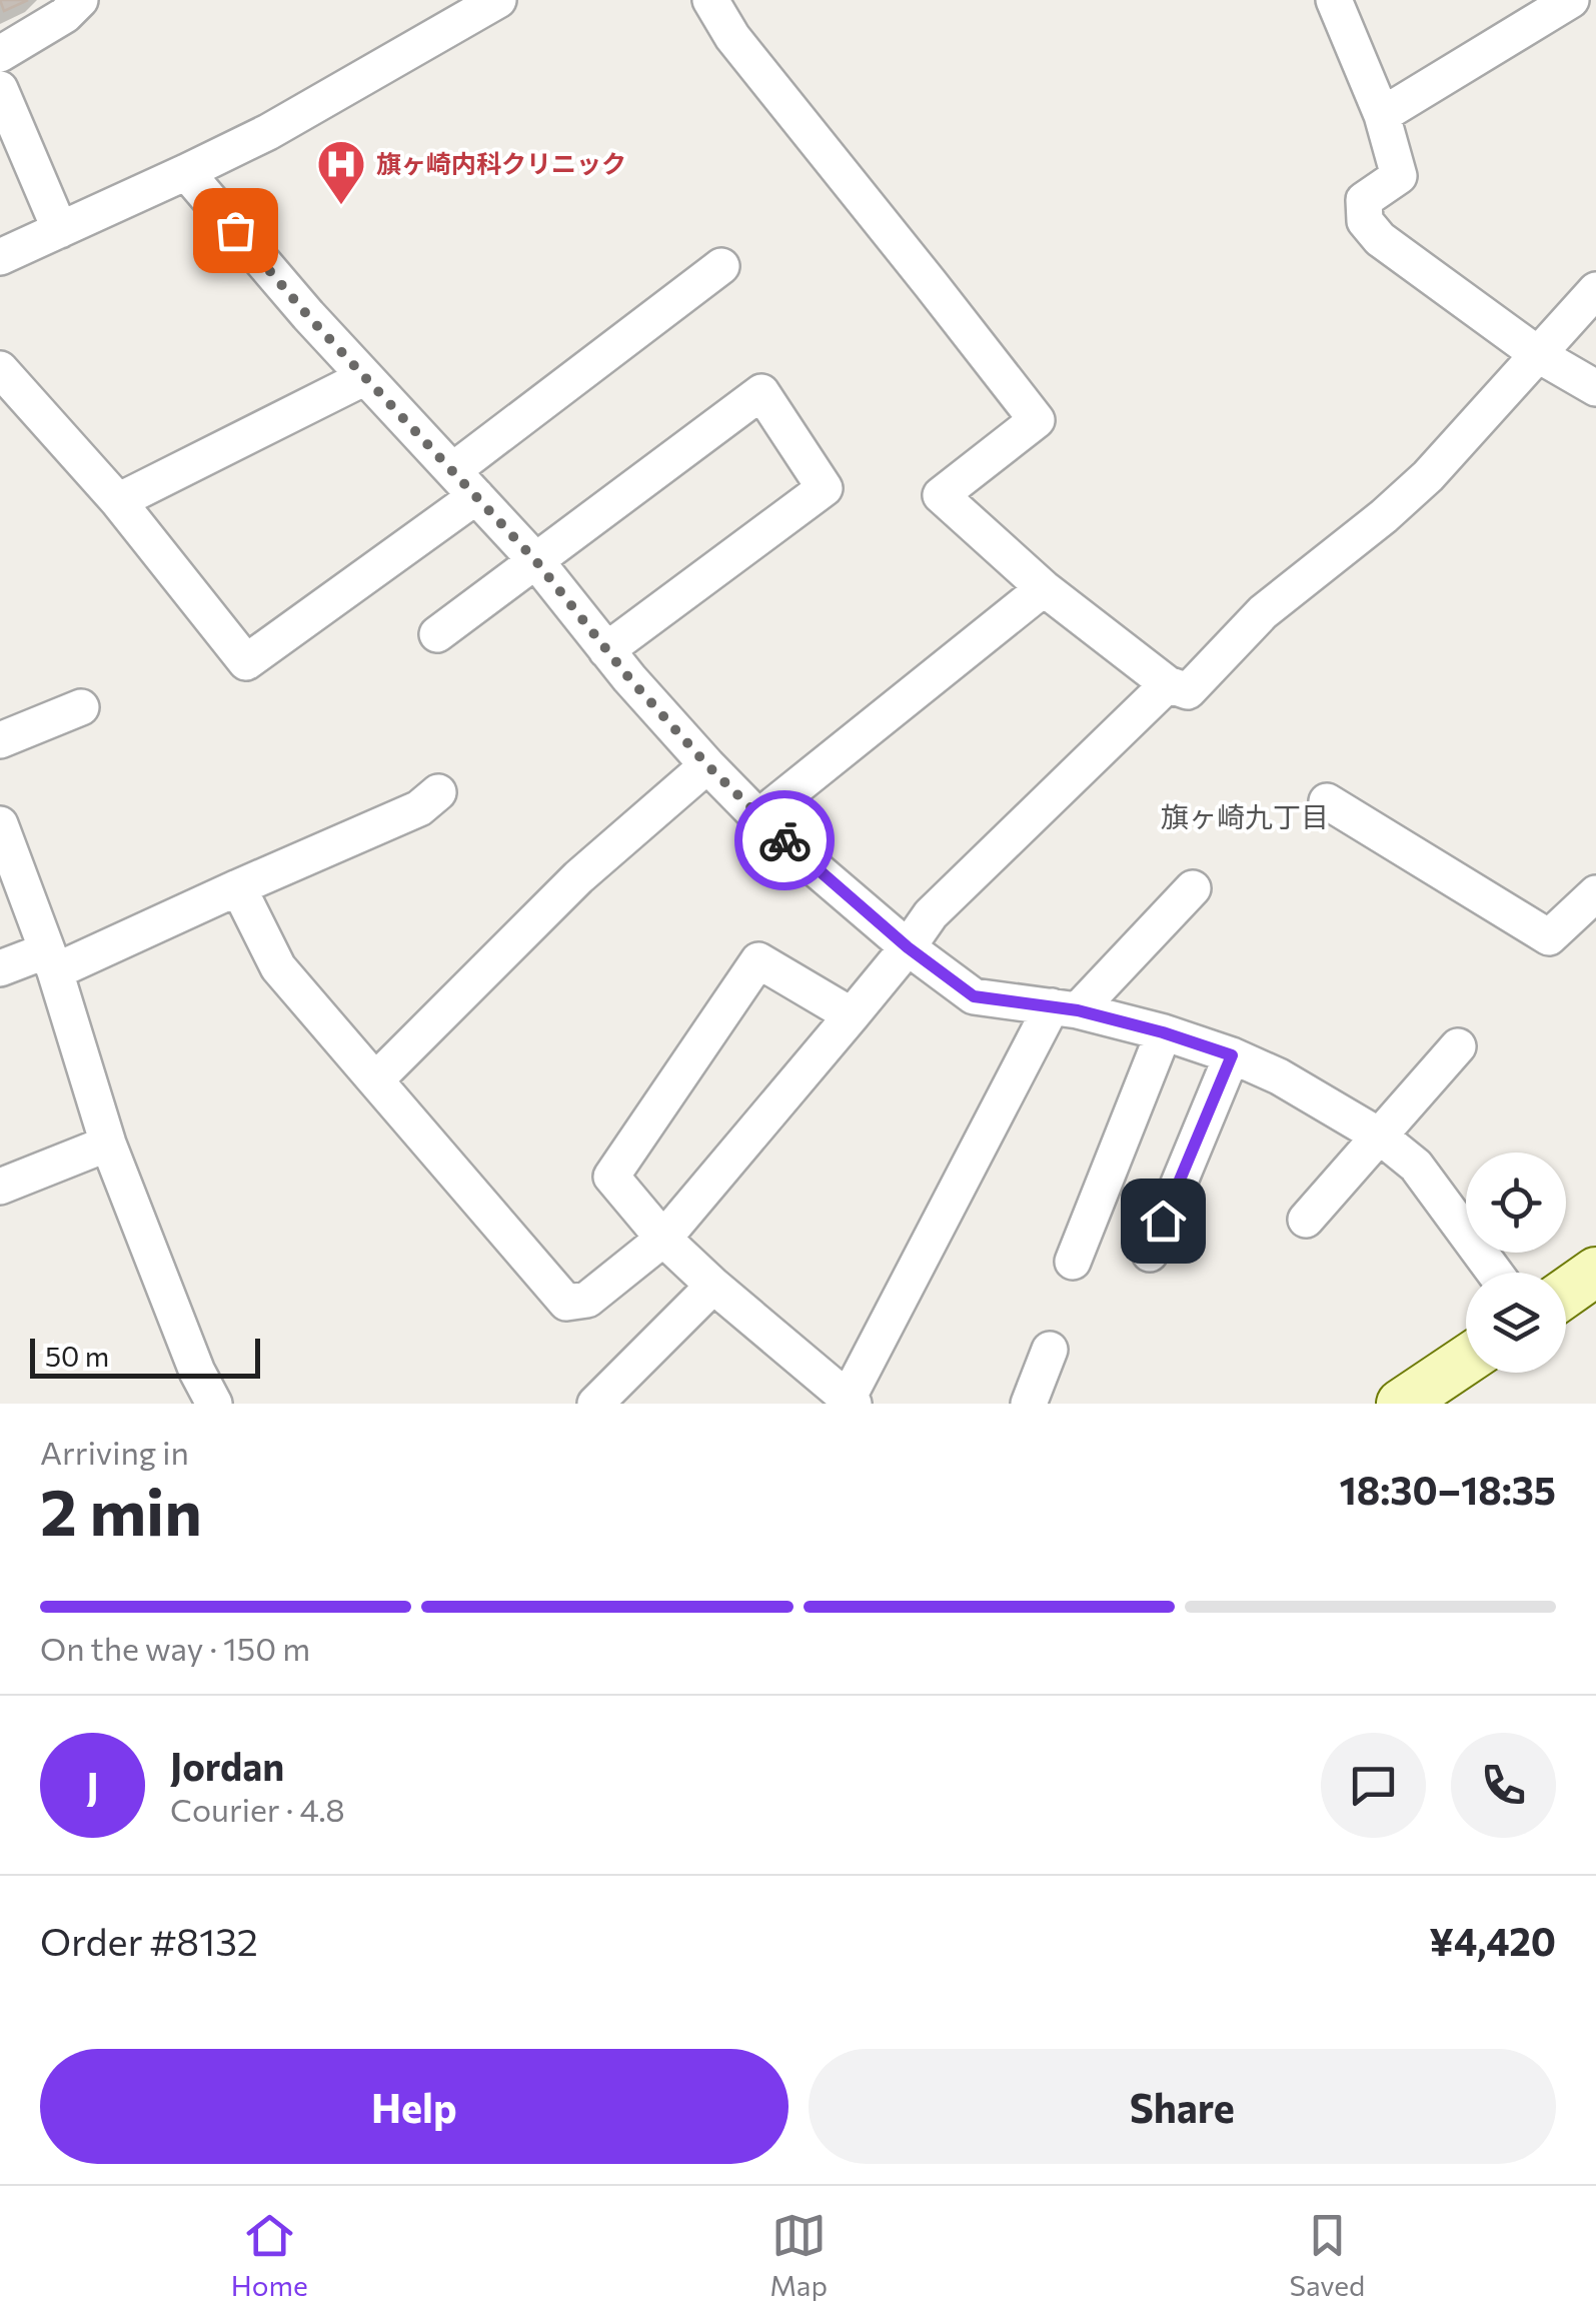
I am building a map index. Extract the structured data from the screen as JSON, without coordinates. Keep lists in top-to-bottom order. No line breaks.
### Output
{"districts":["旗ヶ崎九丁目"],"places":{"hospital":["旗ヶ崎内科クリニック"]},"scale_bar":"50 m","page":{"scale":"50 m","heading":["2 min","Arriving in","18:30–18:35"],"panel":["Jordan","Courier · 4.8","Order #8132","¥4,420"],"bar":"On the way · 150 m","round":"J","buttons":["Help","Share"],"tabs":["Home","Map","Saved"]}}
